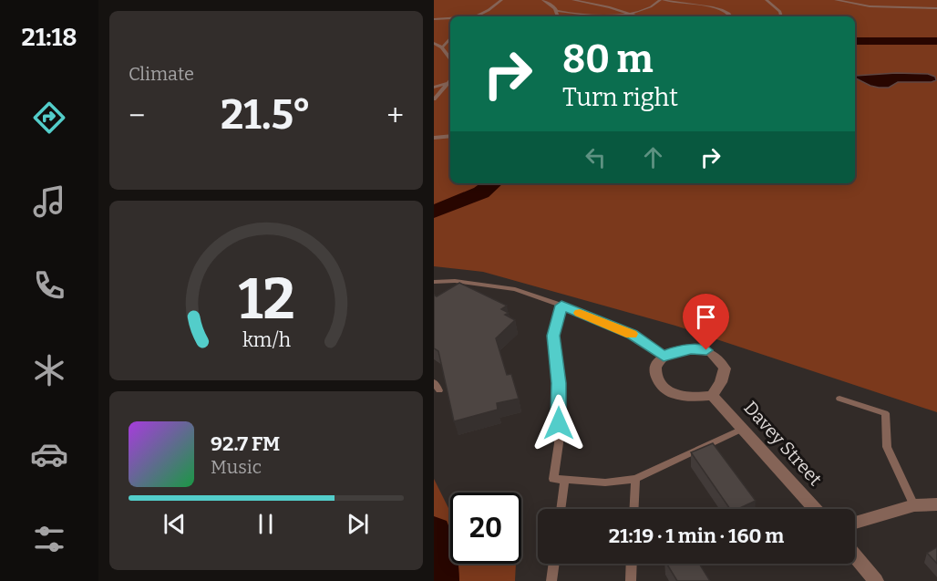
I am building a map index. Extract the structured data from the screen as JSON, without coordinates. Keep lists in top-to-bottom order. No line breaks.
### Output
{"streets":{"street":["Davey Street"]},"page":{"tabs":"21:18","tile":"Climate","turn":["80 m","Turn right"],"heat":["−","21.5°","+"],"song":["92.7 FM","Music"],"limit":"20","trip":"21:19 · 1 min · 160 m","gauge":["12","km/h"]}}
